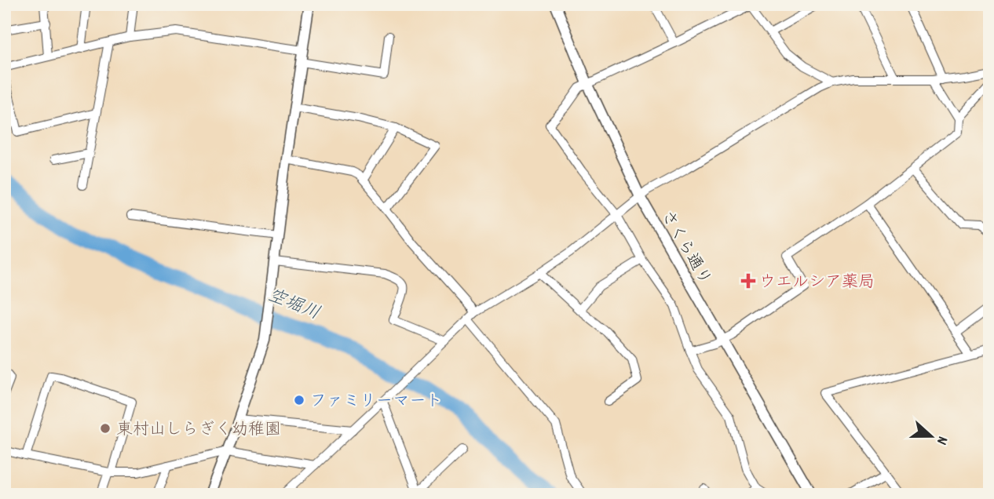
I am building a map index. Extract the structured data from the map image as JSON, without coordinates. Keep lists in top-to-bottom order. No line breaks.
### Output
{"streets":{"street":["さくら通り"]},"water":["空堀川"],"places":{"health":["ウエルシア薬局"],"other":["ファミリーマート","東村山しらぎく幼稚園"]},"north":"right"}
